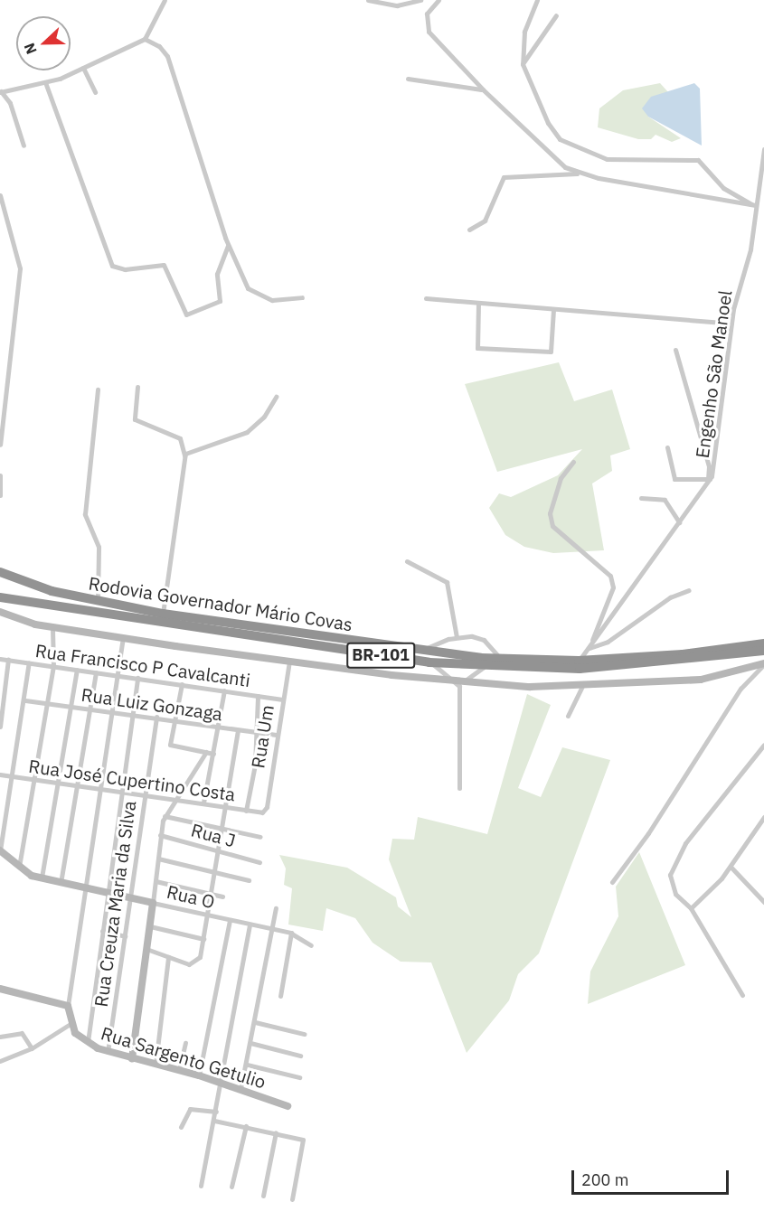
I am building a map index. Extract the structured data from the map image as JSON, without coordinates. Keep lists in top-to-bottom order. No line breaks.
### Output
{"streets":{"highway":["Rodovia Governador Mário Covas","BR-101"],"main road":["Rua O","Rua Sargento Getulio"],"street":["Engenho São Manoel","Rua Francisco P Cavalcanti","Rua Luiz Gonzaga","Rua Um","Rua José Cupertino Costa","Rua J","Rua Creuza Maria da Silva"]},"crossings":[["Engenho São Manoel","Rodovia Governador Mário Covas"],["Rua Francisco P Cavalcanti","Rua Um"],["Rua Luiz Gonzaga","Rua Um"],["Rua Luiz Gonzaga","Rua Creuza Maria da Silva"],["Rua Um","Rua José Cupertino Costa"],["Rua José Cupertino Costa","Rua Creuza Maria da Silva"],["Rua O","Rua Creuza Maria da Silva"],["Rua Creuza Maria da Silva","Rua Sargento Getulio"]],"scale_bar":"200 m","north":"left"}
